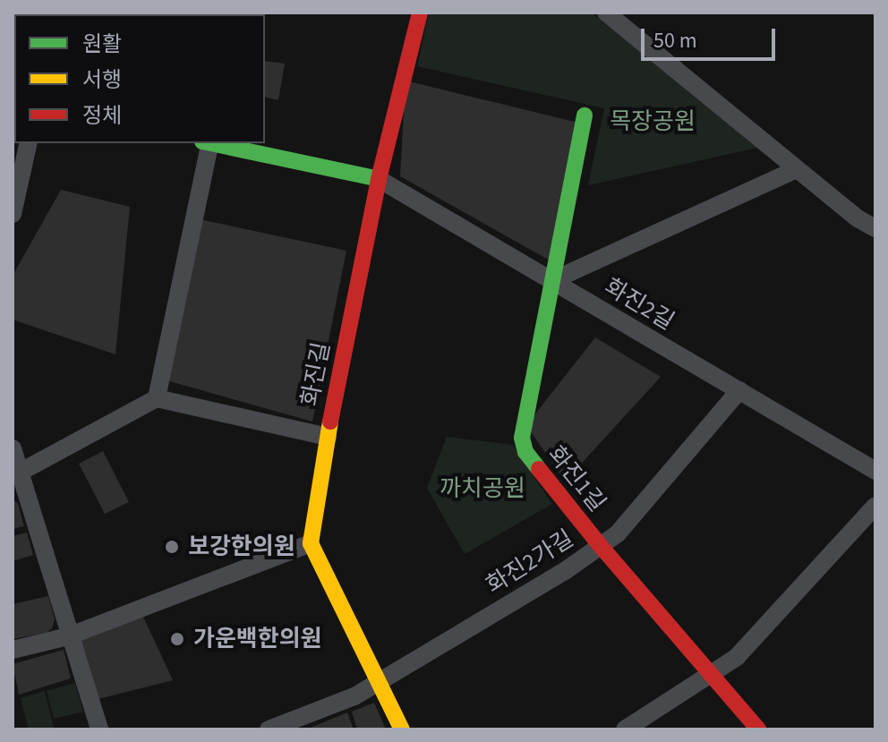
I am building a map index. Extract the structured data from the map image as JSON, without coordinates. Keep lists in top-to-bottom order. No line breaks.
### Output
{"streets":{"street":["화진2길","화진길","화진1길","화진2가길"]},"crossings":[["화진2길","화진길"],["화진2길","화진1길"],["화진2길","화진2가길"],["화진1길","화진2가길"]],"parks":["목장공원","까치공원"],"places":["보강한의원","가운백한의원"],"legend":["원활","서행","정체"],"scale_bar":"50 m"}
